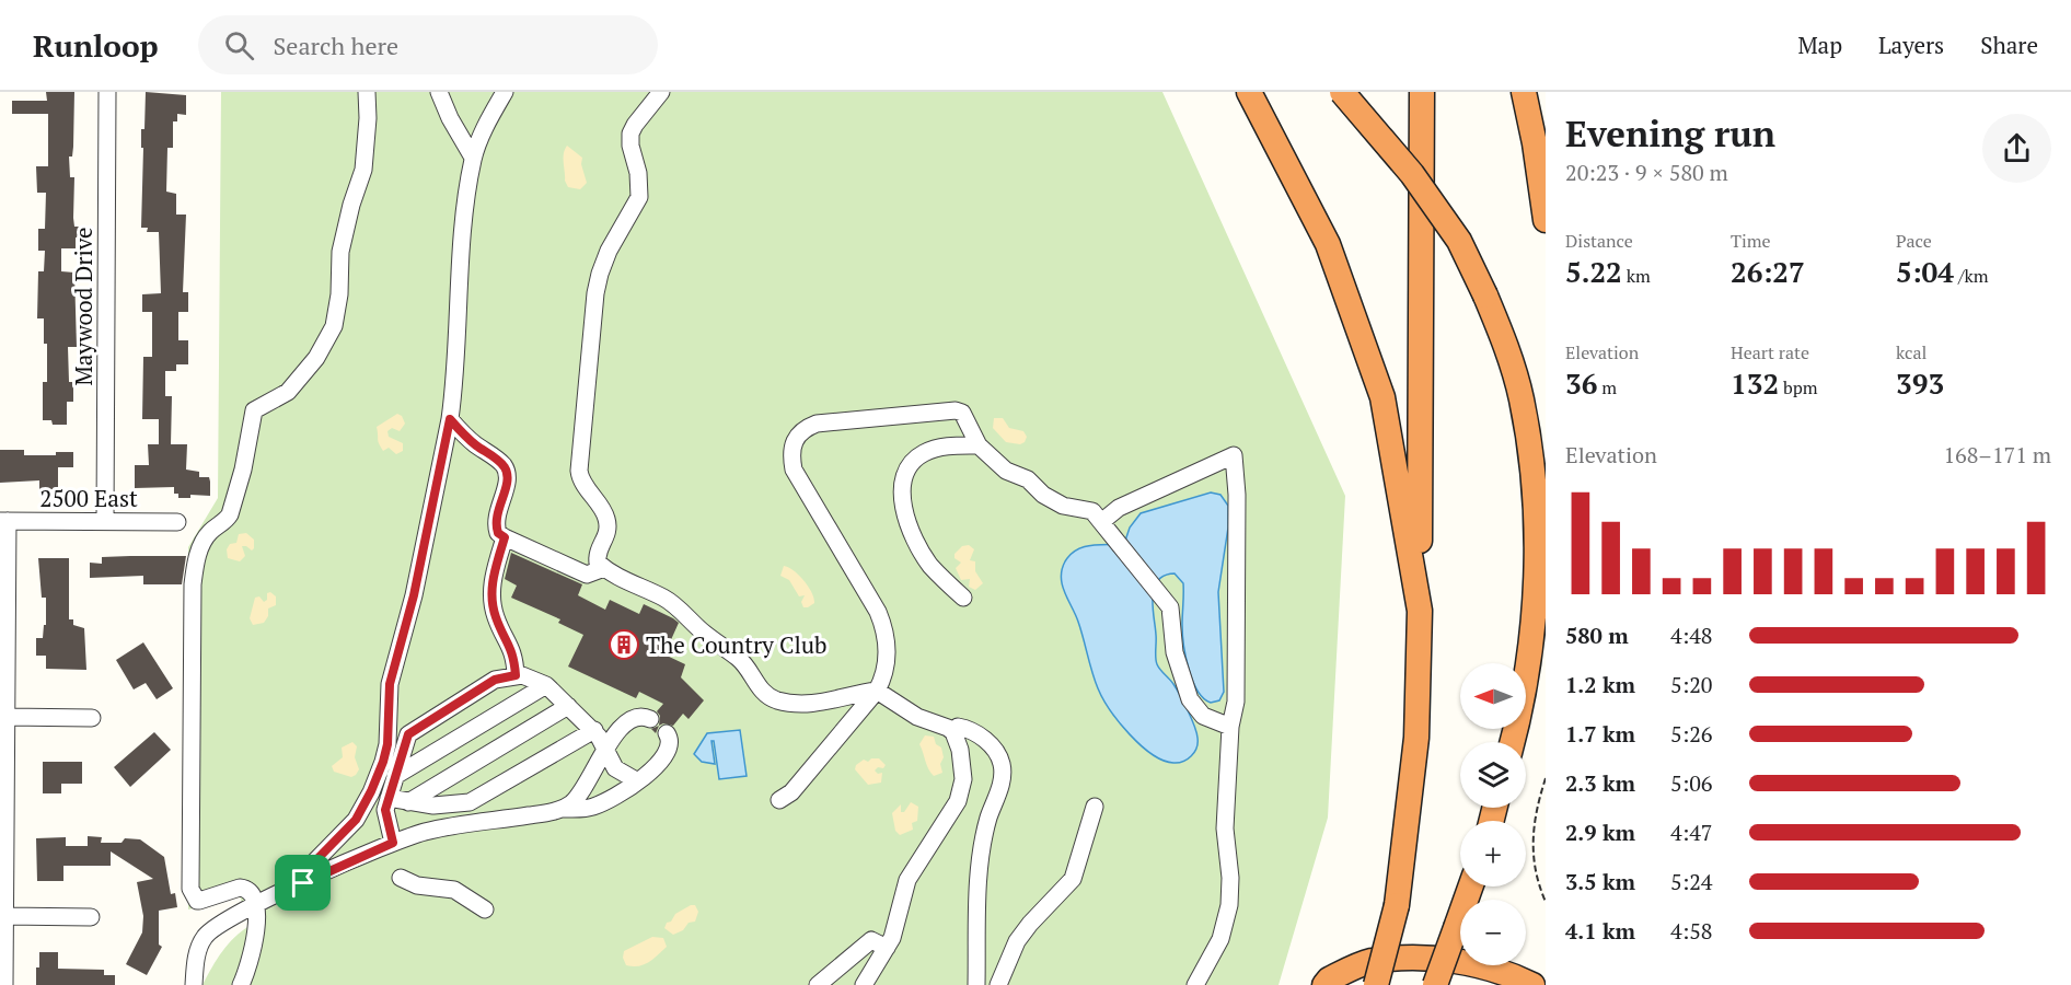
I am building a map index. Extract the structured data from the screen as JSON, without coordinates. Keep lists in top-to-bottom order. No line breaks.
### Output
{"streets":{"street":["Maywood Drive","2500 East"]},"crossings":[["Maywood Drive","2500 East"]],"places":{"building":["The Country Club"]},"north":"left","page":{"header":"Runloop","search":"Search here","nav":["Map","Layers","Share"],"heading":["Evening run","20:23 · 9 × 580 m"],"stats":[["Distance","5.22 km"],["Time","26:27"],["Pace","5:04 /km"],["Elevation","36 m"],["Heart rate","132 bpm"],["kcal","393"]],"chart":["Elevation","168–171 m"],"list":[{"name":"580 m","note":"4:48"},{"name":"1.2 km","note":"5:20"},{"name":"1.7 km","note":"5:26"},{"name":"2.3 km","note":"5:06"},{"name":"2.9 km","note":"4:47"},{"name":"3.5 km","note":"5:24"},{"name":"4.1 km","note":"4:58"}],"map_buttons":["+","−"]}}
